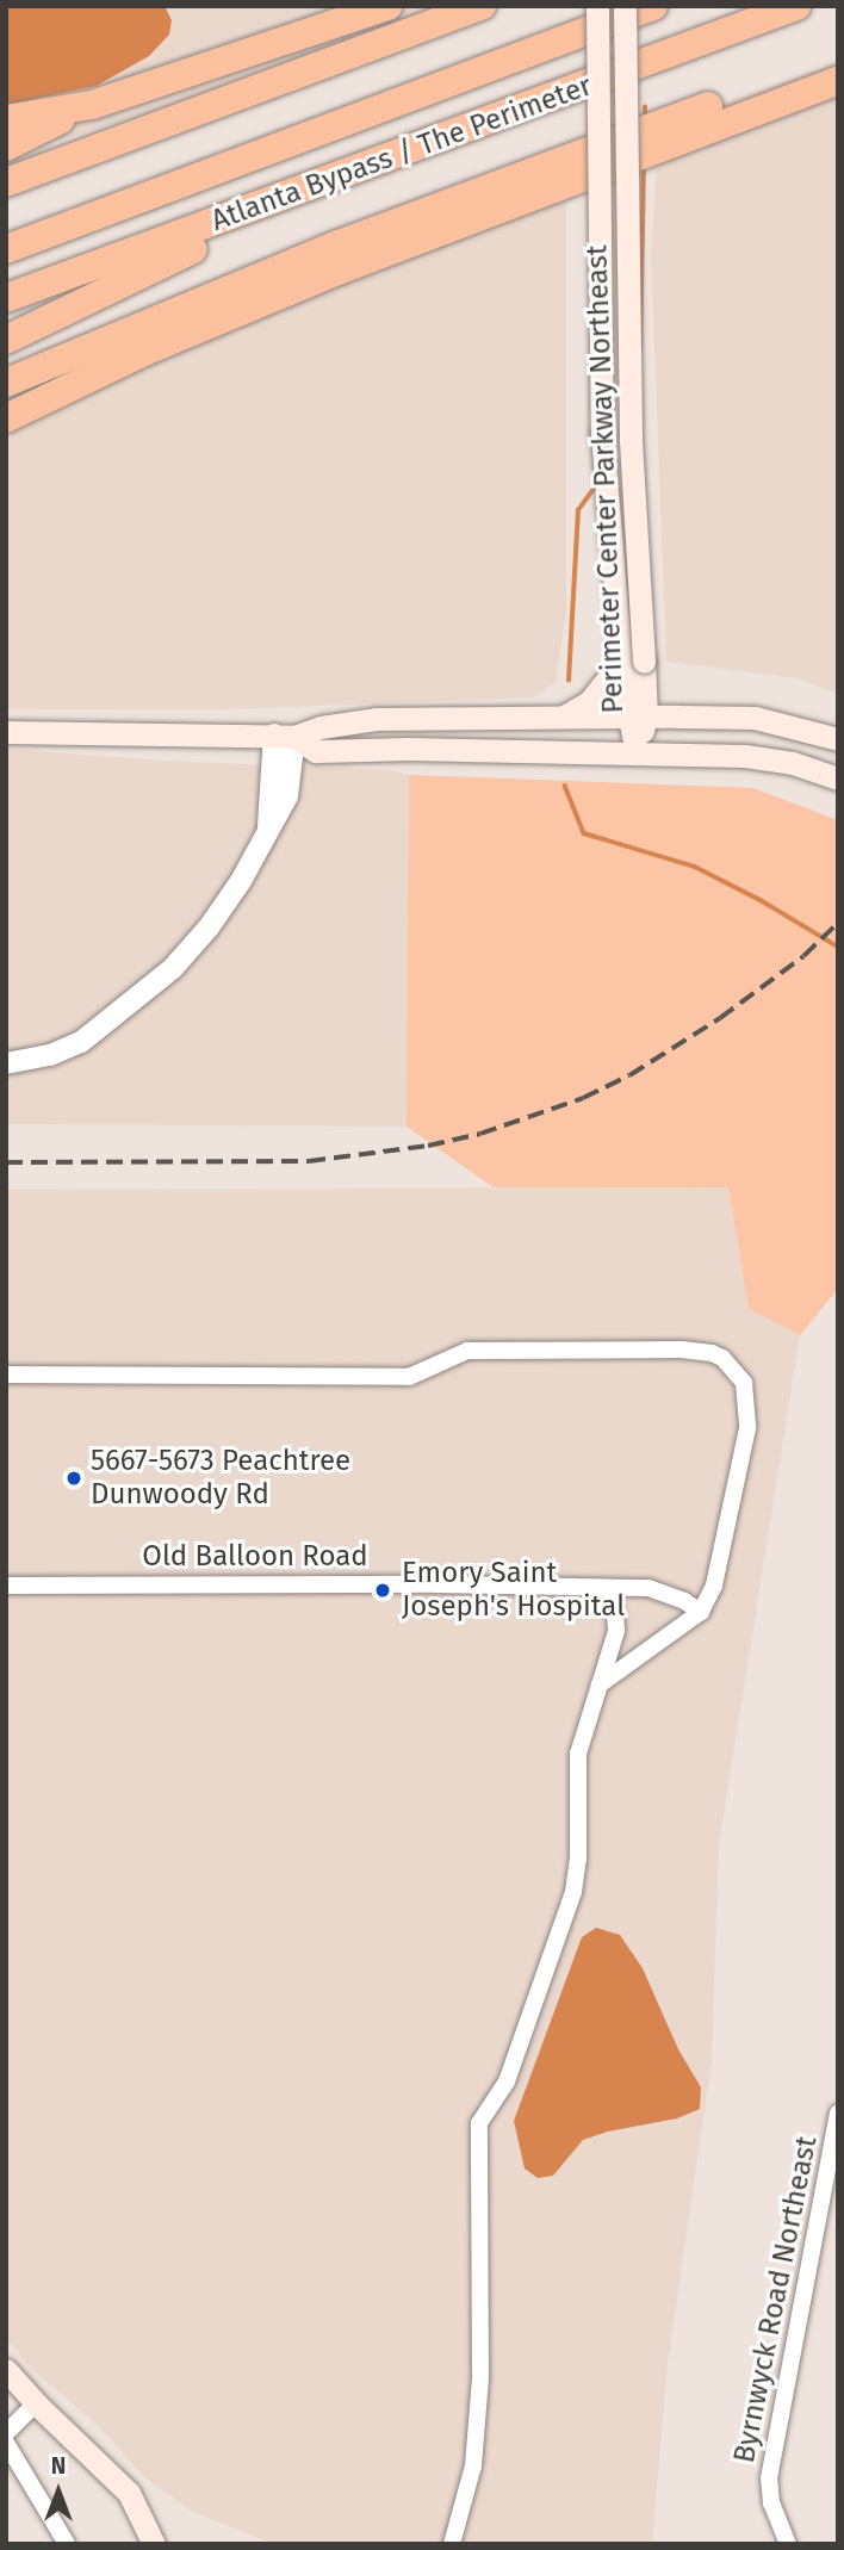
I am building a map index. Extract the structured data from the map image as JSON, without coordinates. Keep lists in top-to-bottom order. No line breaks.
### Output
{"streets":{"highway":["Atlanta Bypass / The Perimeter"],"main road":["Perimeter Center Parkway Northeast"],"street":["Old Balloon Road","Byrnwyck Road Northeast"]},"places":["5667-5673 Peachtree Dunwoody Rd","Emory Saint Joseph's Hospital"],"north":"top"}
